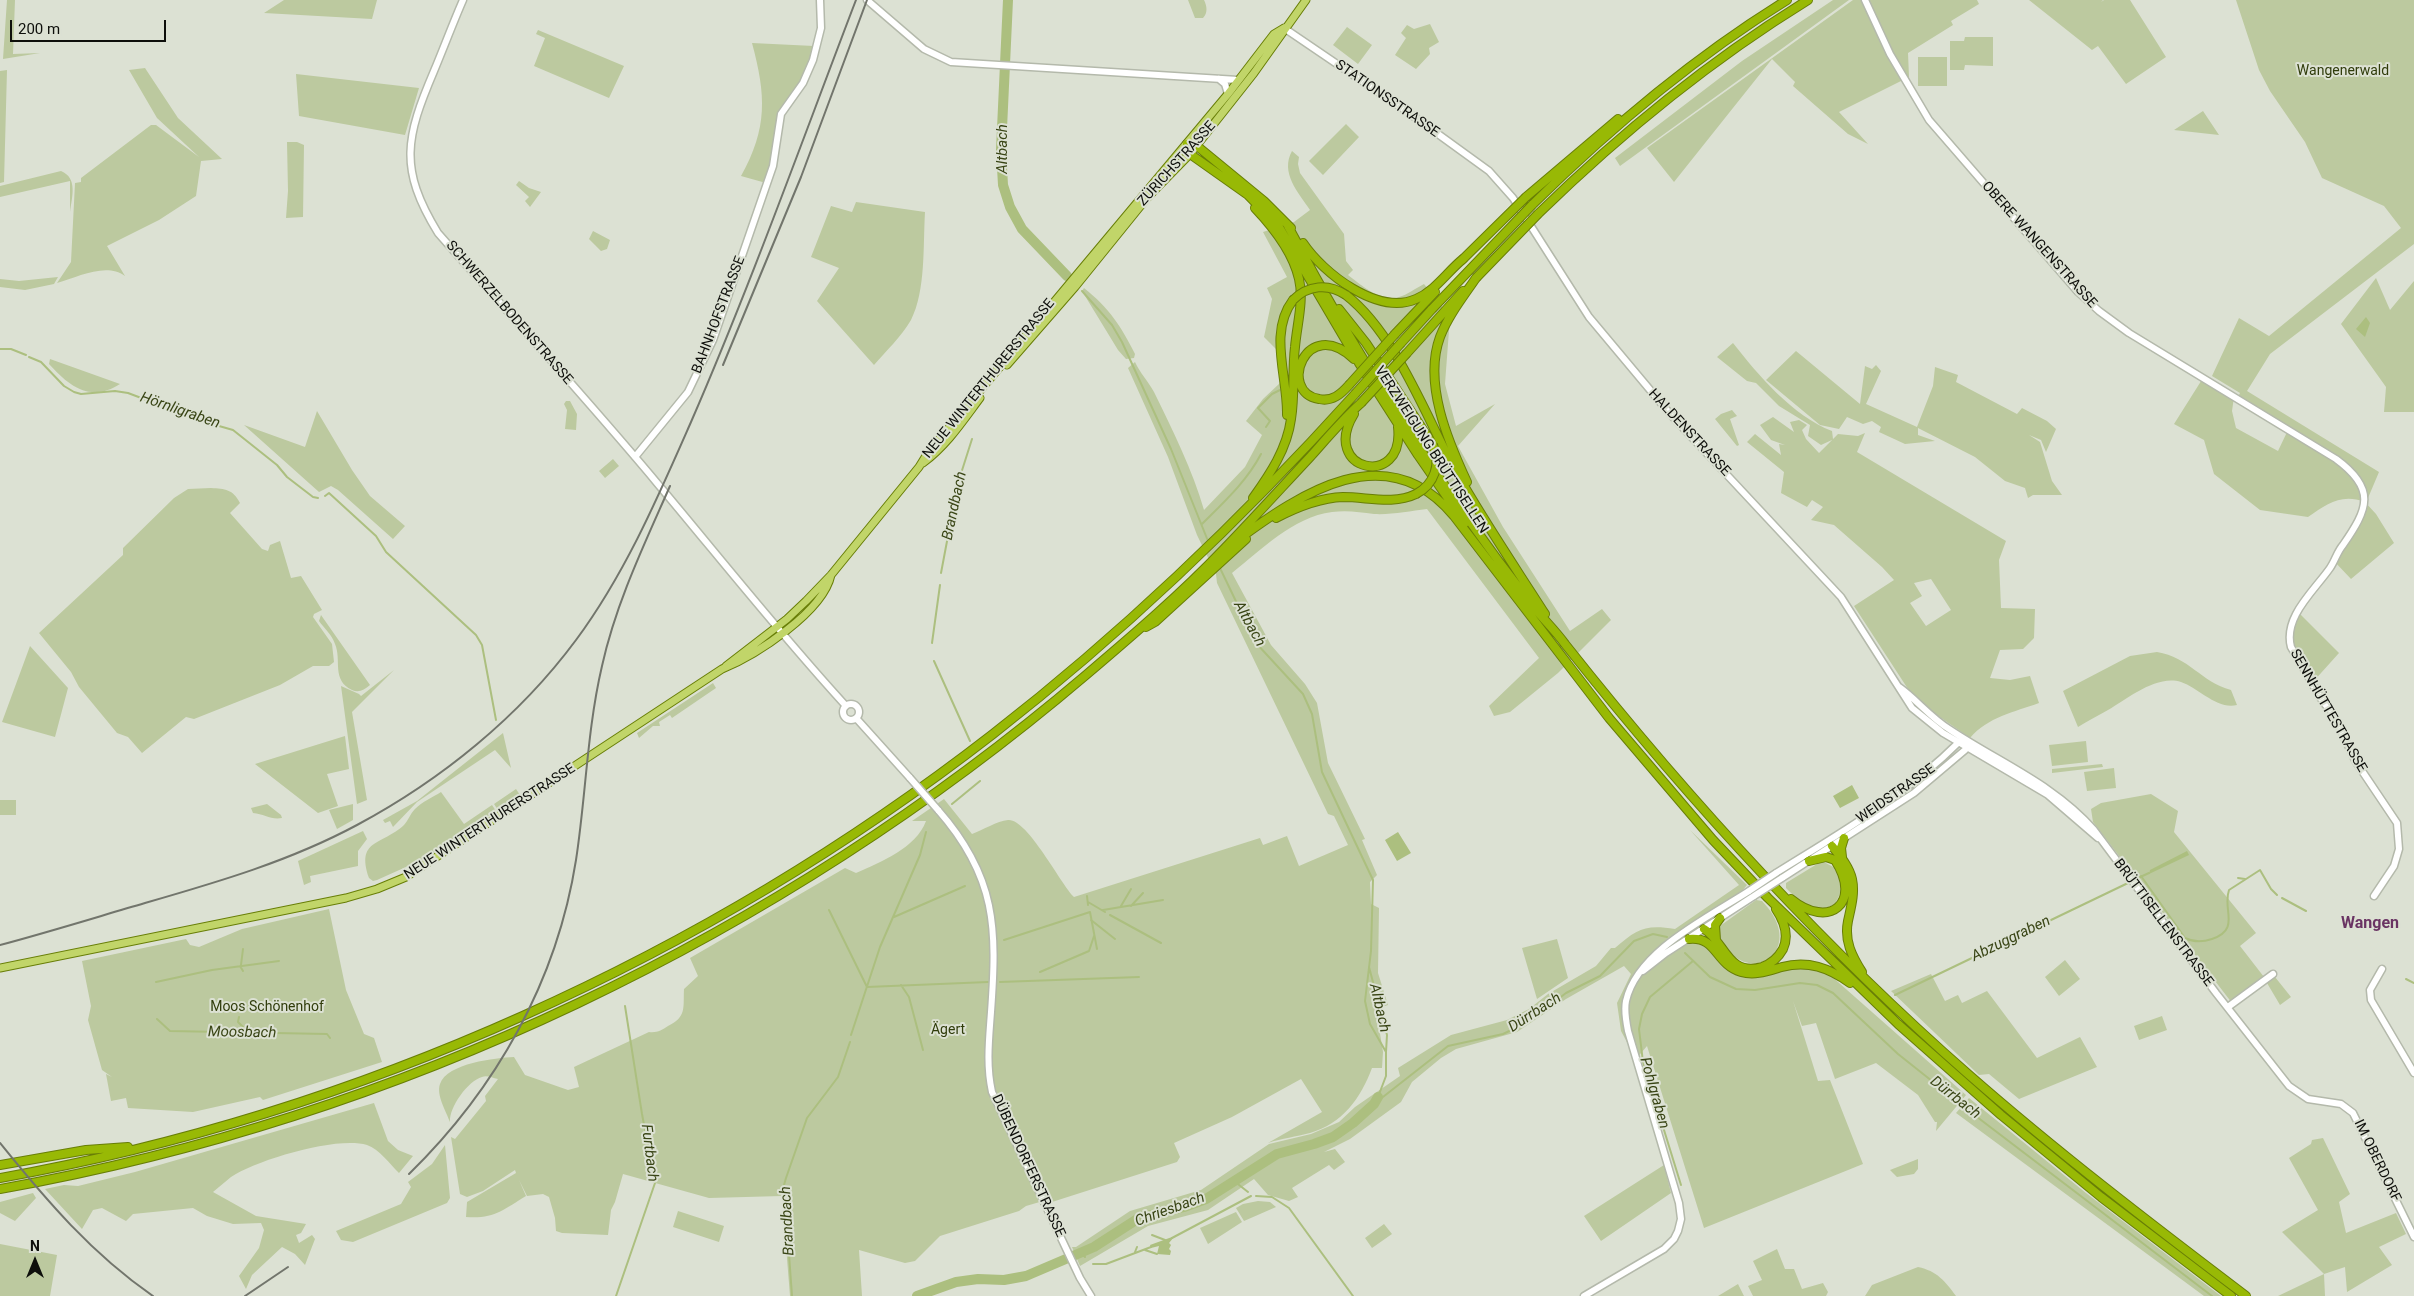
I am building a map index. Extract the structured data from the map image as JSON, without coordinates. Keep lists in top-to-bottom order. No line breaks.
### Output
{"streets":{"highway":["VERZWEIGUNG BRÜTTISELLEN"],"main road":["ZÜRICHSTRASSE","NEUE WINTERTHURERSTRASSE"],"street":["STATIONSSTRASSE","OBERE WANGENSTRASSE","SCHWERZELBODENSTRASSE","BAHNHOFSTRASSE","HALDENSTRASSE","SENNHÜTTESTRASSE","WEIDSTRASSE","BRÜTTISELLENSTRASSE","IM OBERDORF","DÜBENDORFERSTRASSE"]},"crossings":[["STATIONSSTRASSE","ZÜRICHSTRASSE"],["STATIONSSTRASSE","HALDENSTRASSE"],["ZÜRICHSTRASSE","NEUE WINTERTHURERSTRASSE"],["OBERE WANGENSTRASSE","SENNHÜTTESTRASSE"],["SCHWERZELBODENSTRASSE","BAHNHOFSTRASSE"],["HALDENSTRASSE","WEIDSTRASSE"],["HALDENSTRASSE","BRÜTTISELLENSTRASSE"],["WEIDSTRASSE","BRÜTTISELLENSTRASSE"],["BRÜTTISELLENSTRASSE","IM OBERDORF"]],"districts":["Wangen"],"water":["Altbach","Hörnligraben","Brandbach","Abzuggraben","Dürrbach","Moosbach","Pohlgraben","Furtbach","Chriesbach"],"parks":["Wangenerwald","Moos Schönenhof","Ägert"],"scale_bar":"200 m","north":"top"}
